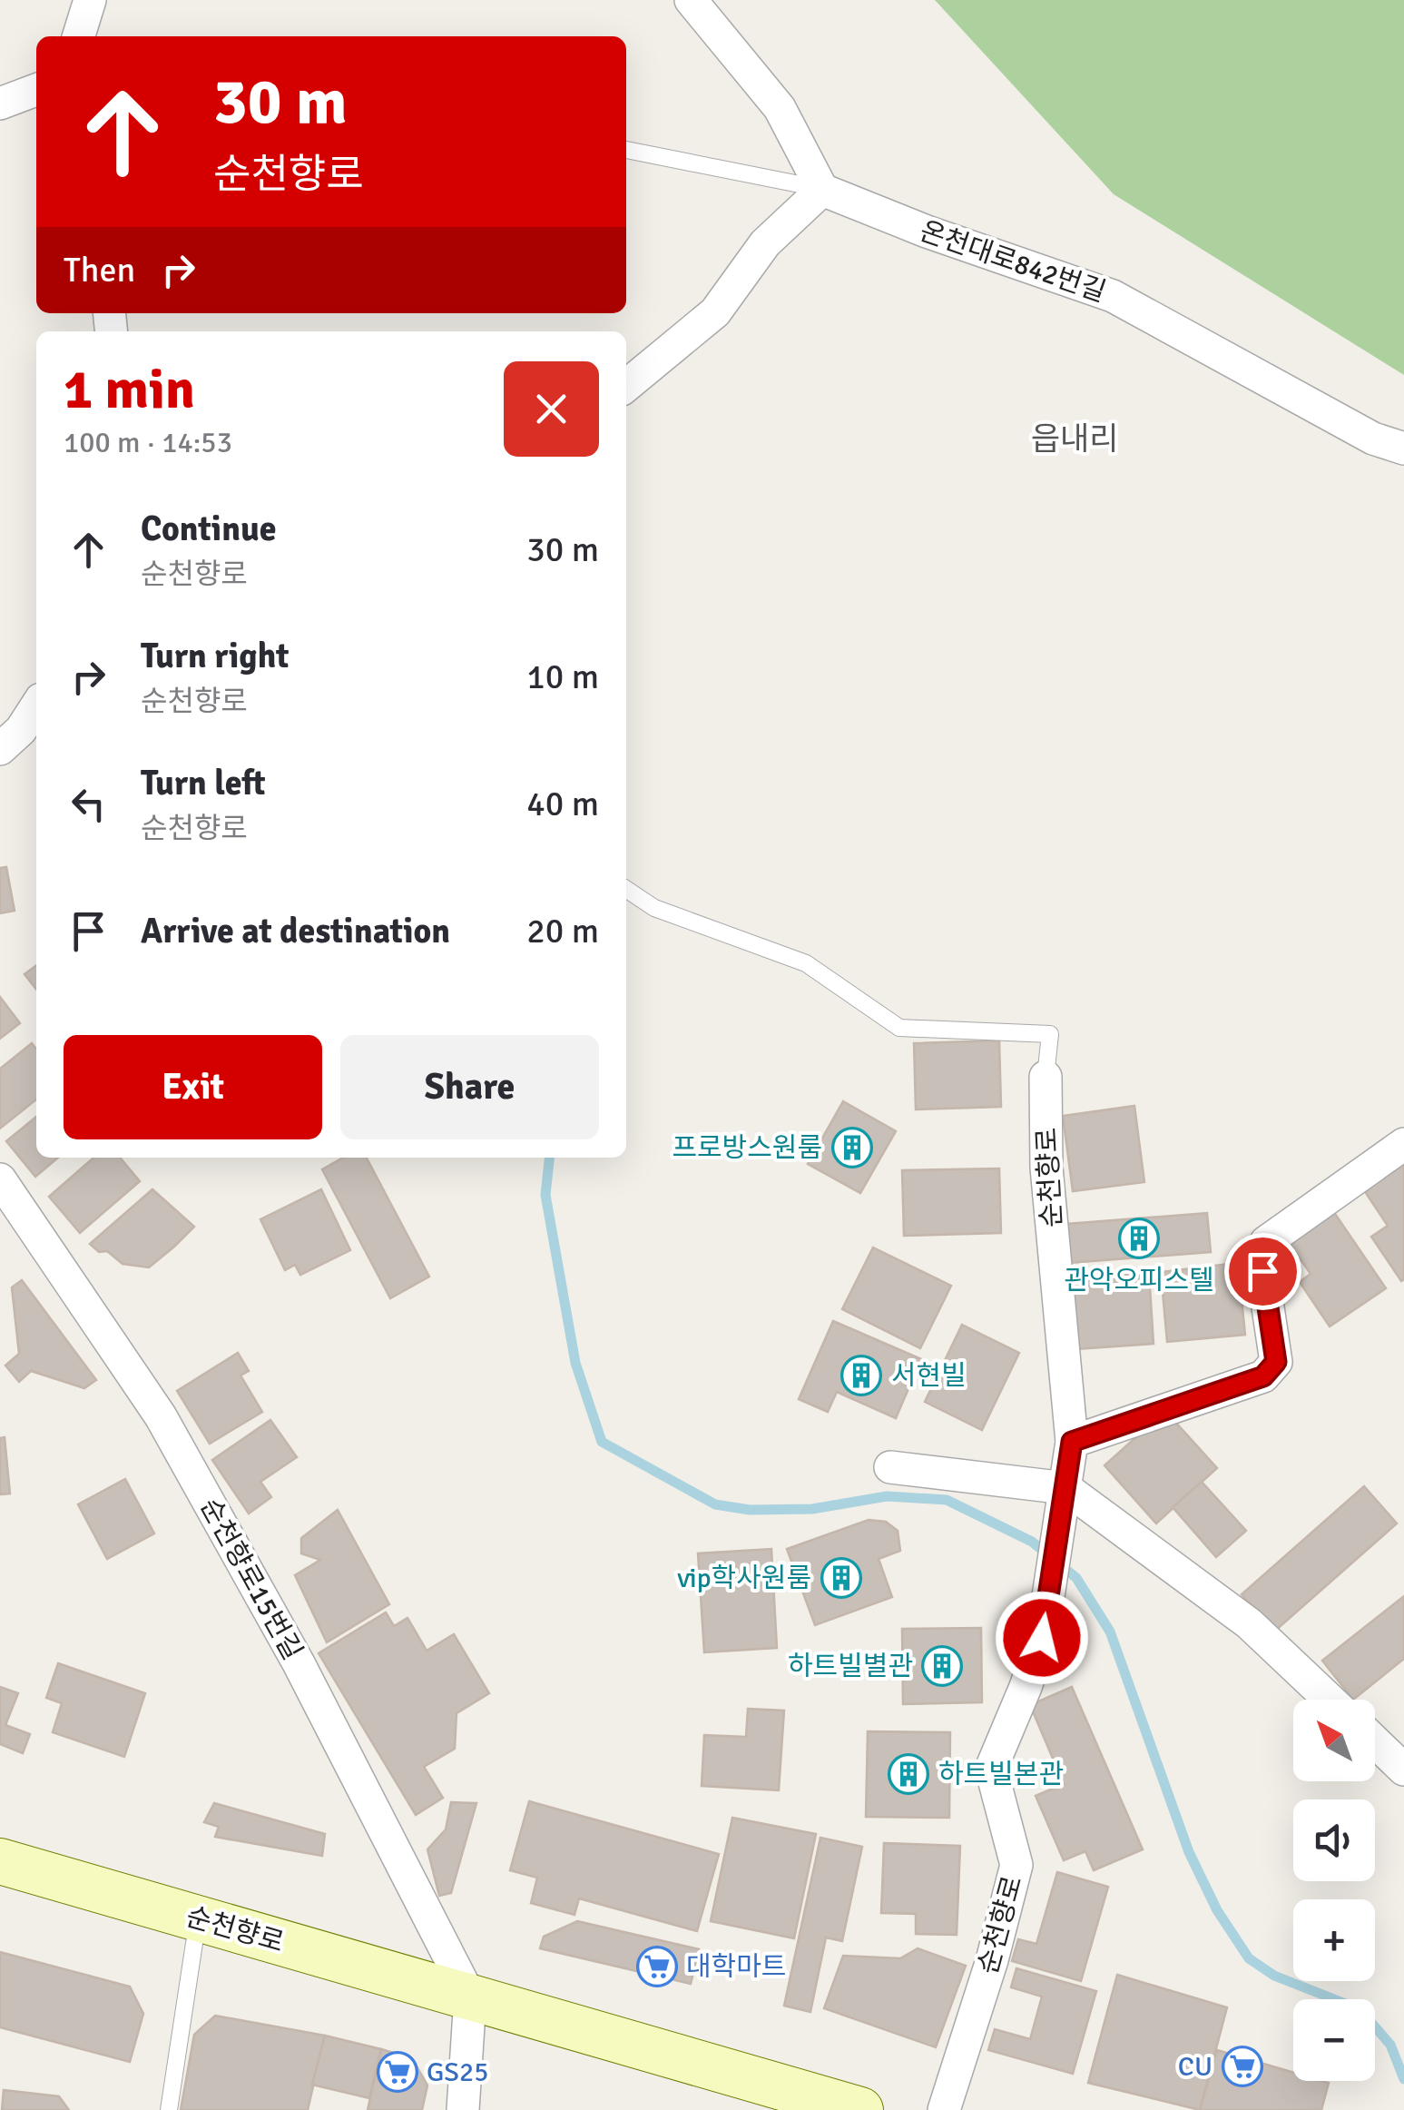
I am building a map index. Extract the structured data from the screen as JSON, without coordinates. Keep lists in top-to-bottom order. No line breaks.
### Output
{"streets":{"main road":["순천향로"],"street":["온천대로842번길","순천향로15번길"]},"crossings":[["순천향로","순천향로15번길"]],"districts":["읍내리"],"places":{"building":["프로방스원룸","관악오피스텔","서현빌","vip학사원룸","하트빌별관","하트빌본관"],"supermarket":["대학마트","CU","GS25"]},"north":"top left","page":{"turn":["30 m","순천향로"],"then":"Then","heading":["1 min","100 m · 14:53"],"list":[{"name":"Continue","note":"순천향로","value":"30 m"},{"name":"Turn right","note":"순천향로","value":"10 m"},{"name":"Turn left","note":"순천향로","value":"40 m"},{"name":"Arrive at destination","value":"20 m"}],"buttons":["Exit","Share"],"map_buttons":["+","−"]}}
